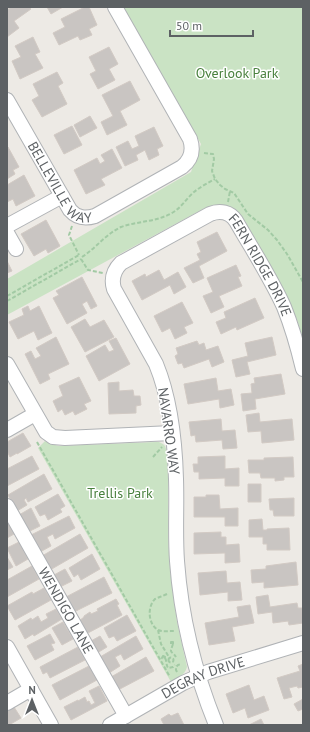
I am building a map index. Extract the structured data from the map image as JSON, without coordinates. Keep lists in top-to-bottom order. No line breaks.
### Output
{"streets":{"street":["BELLEVILLE WAY","FERN RIDGE DRIVE","NAVARRO WAY","WENDIGO LANE","DEGRAY DRIVE"]},"crossings":[["FERN RIDGE DRIVE","NAVARRO WAY"],["NAVARRO WAY","DEGRAY DRIVE"],["WENDIGO LANE","DEGRAY DRIVE"]],"parks":["Overlook Park","Trellis Park"],"scale_bar":"50 m","north":"top"}
